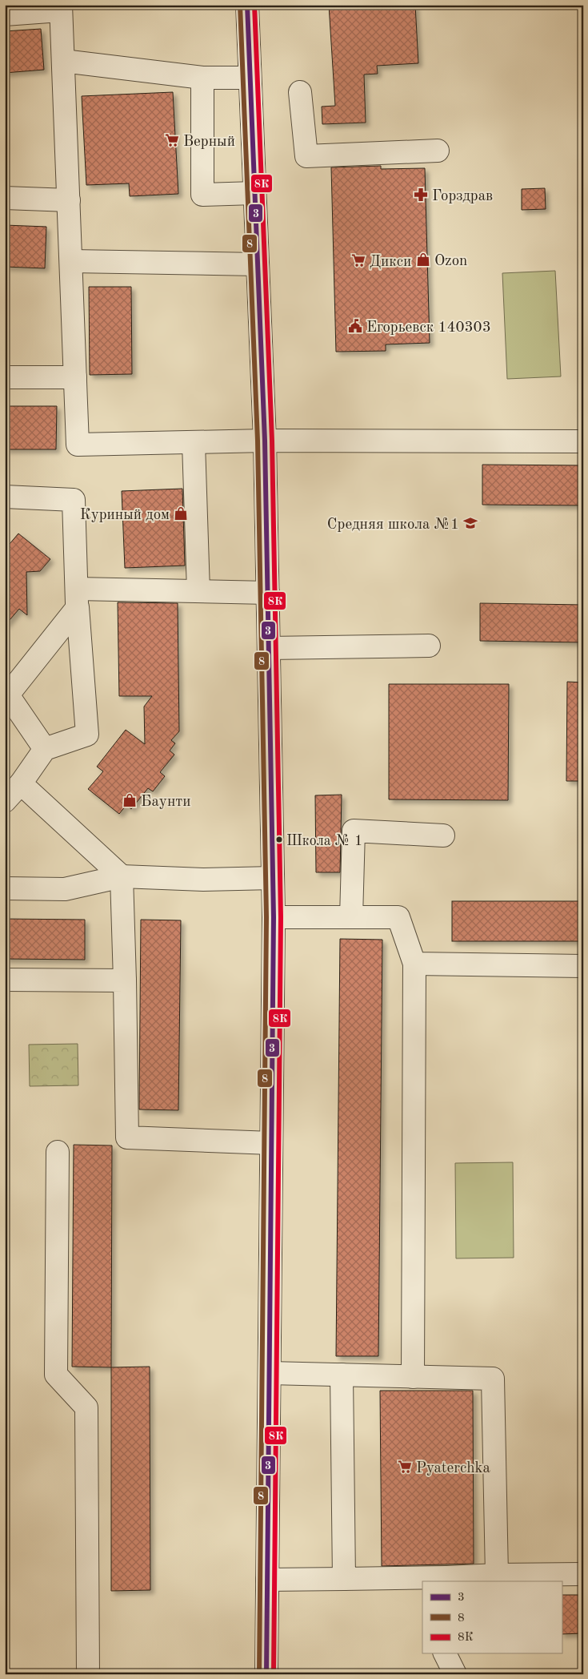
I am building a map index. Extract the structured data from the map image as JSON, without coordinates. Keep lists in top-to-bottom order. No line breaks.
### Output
{"places":{"supermarket":["Верный","Дикси","Pyaterchka"],"pharmacy":["Горздрав"],"shop":["Ozon","Куриный дом","Баунти"],"public building":["Егорьевск 140303"],"school or university":["Средняя школа №1"],"other":["Школа № 1"]},"lines":["transit line 3","transit line 8","transit line 8К"],"legend":["3","8","8К"]}
